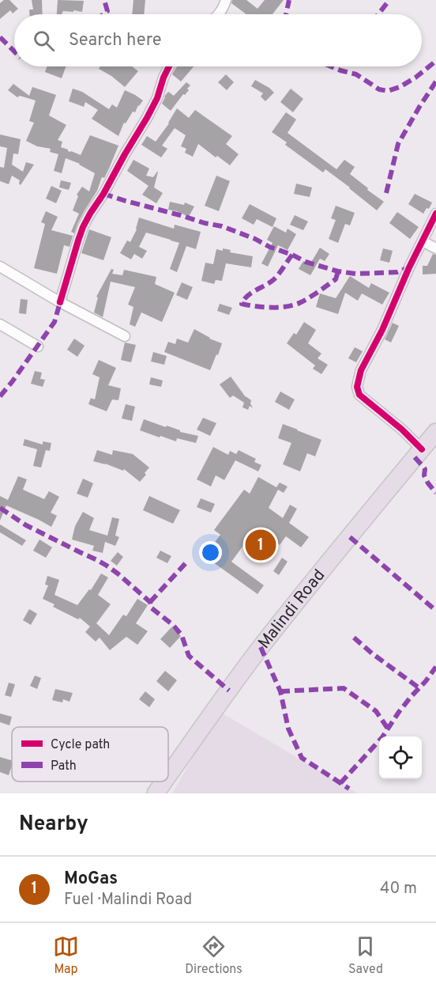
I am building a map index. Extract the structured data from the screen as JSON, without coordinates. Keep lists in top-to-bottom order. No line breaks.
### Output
{"streets":{"highway":["Malindi Road"]},"legend":["Cycle path","Path"],"page":{"search":"Search here","pins":"1","heading":"Nearby","list":[{"mark":"1","name":"MoGas","note":"Fuel · Malindi Road","value":"40 m"}],"nav":["Map","Directions","Saved"]}}
